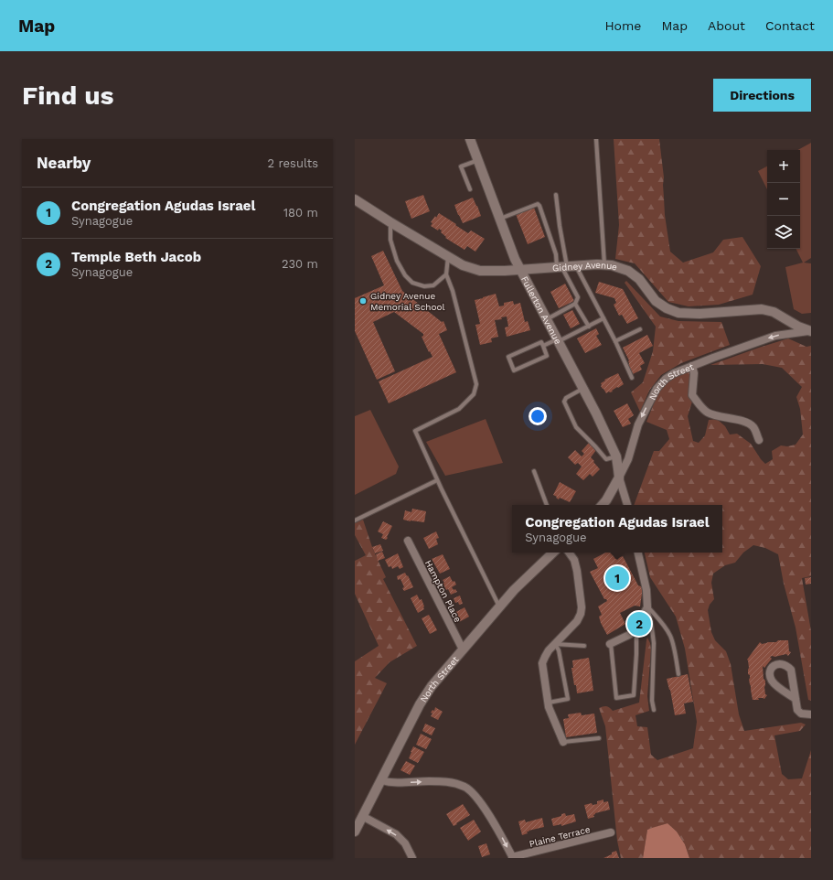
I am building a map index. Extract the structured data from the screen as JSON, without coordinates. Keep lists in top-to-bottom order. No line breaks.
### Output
{"streets":{"street":["Gidney Avenue","Fullerton Avenue","North Street","Hampton Place","Plaine Terrace"]},"crossings":[["Gidney Avenue","Fullerton Avenue"],["Gidney Avenue","North Street"],["Fullerton Avenue","North Street"],["North Street","Hampton Place"]],"one_way":["North Street"],"places":["Gidney Avenue Memorial School"],"page":{"header":"Map","nav":["Home","Map","About","Contact"],"buttons":"Directions","title":"Find us","heading":["Nearby","2 results"],"map_buttons":["+","−"],"list":[{"mark":"1","name":"Congregation Agudas Israel","note":"Synagogue","value":"180 m"},{"mark":"2","name":"Temple Beth Jacob","note":"Synagogue","value":"230 m"}],"popup":["Congregation Agudas Israel","Synagogue"],"pins":["1","2"]}}
